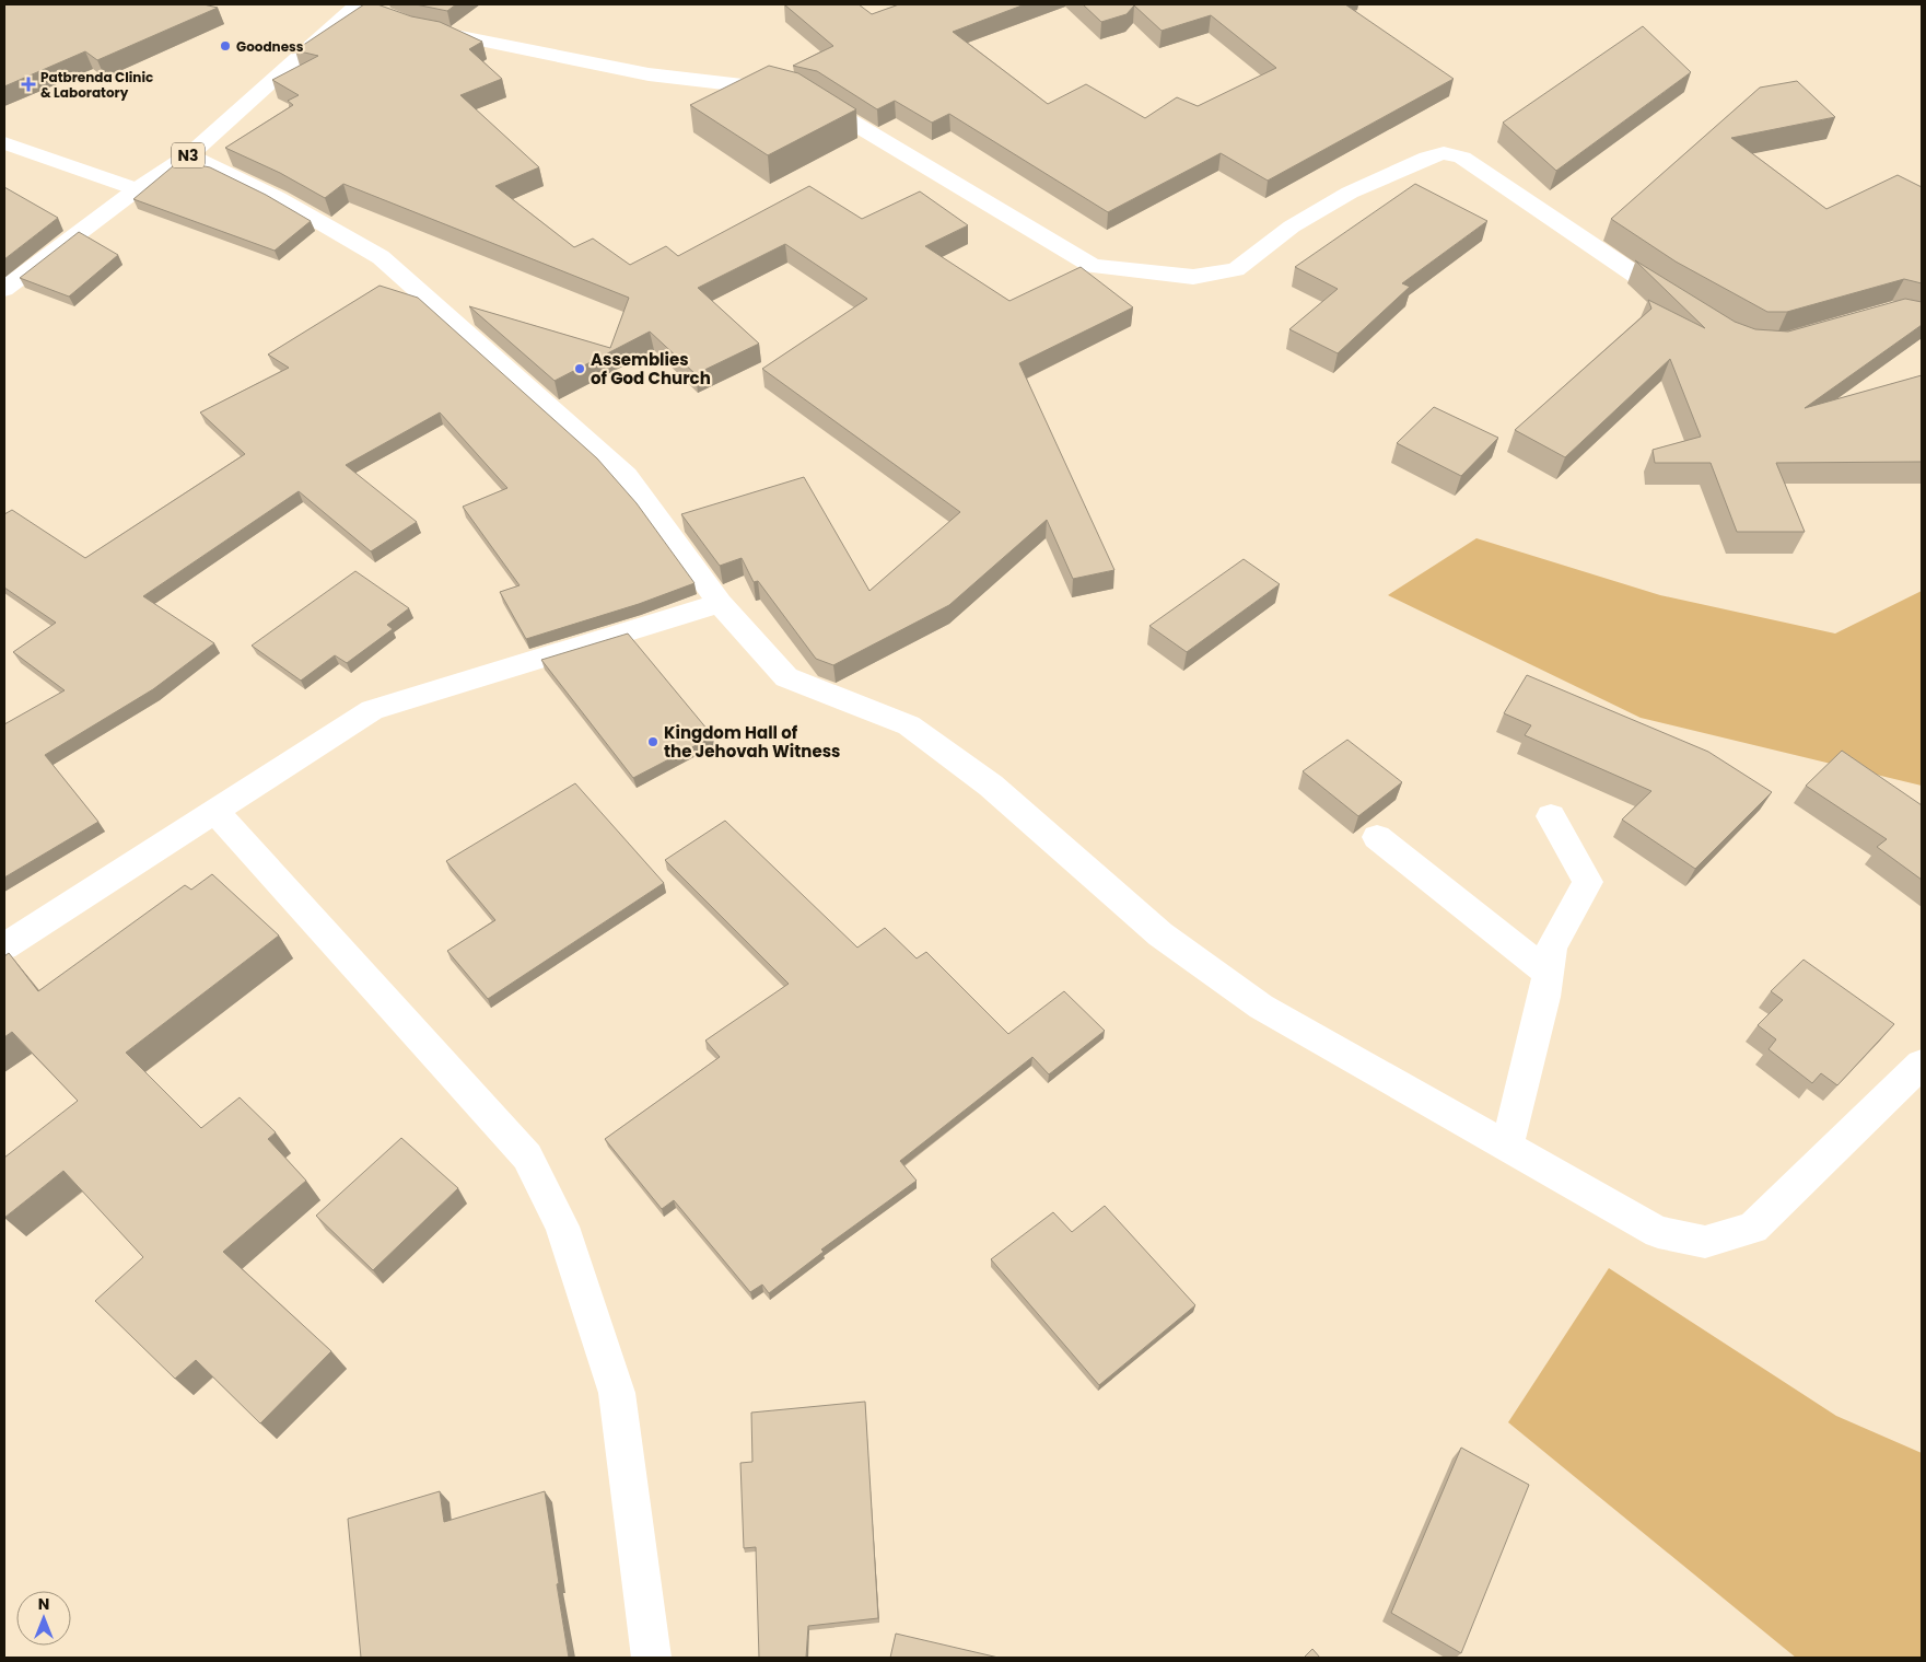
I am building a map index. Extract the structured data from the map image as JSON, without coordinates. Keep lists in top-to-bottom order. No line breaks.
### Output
{"streets":{"street":["N3"]},"places":{"other":["Goodness","Assemblies of God Church","Kingdom Hall of the Jehovah Witness"],"health":["Patbrenda Clinic & Laboratory"]},"north":"top"}
